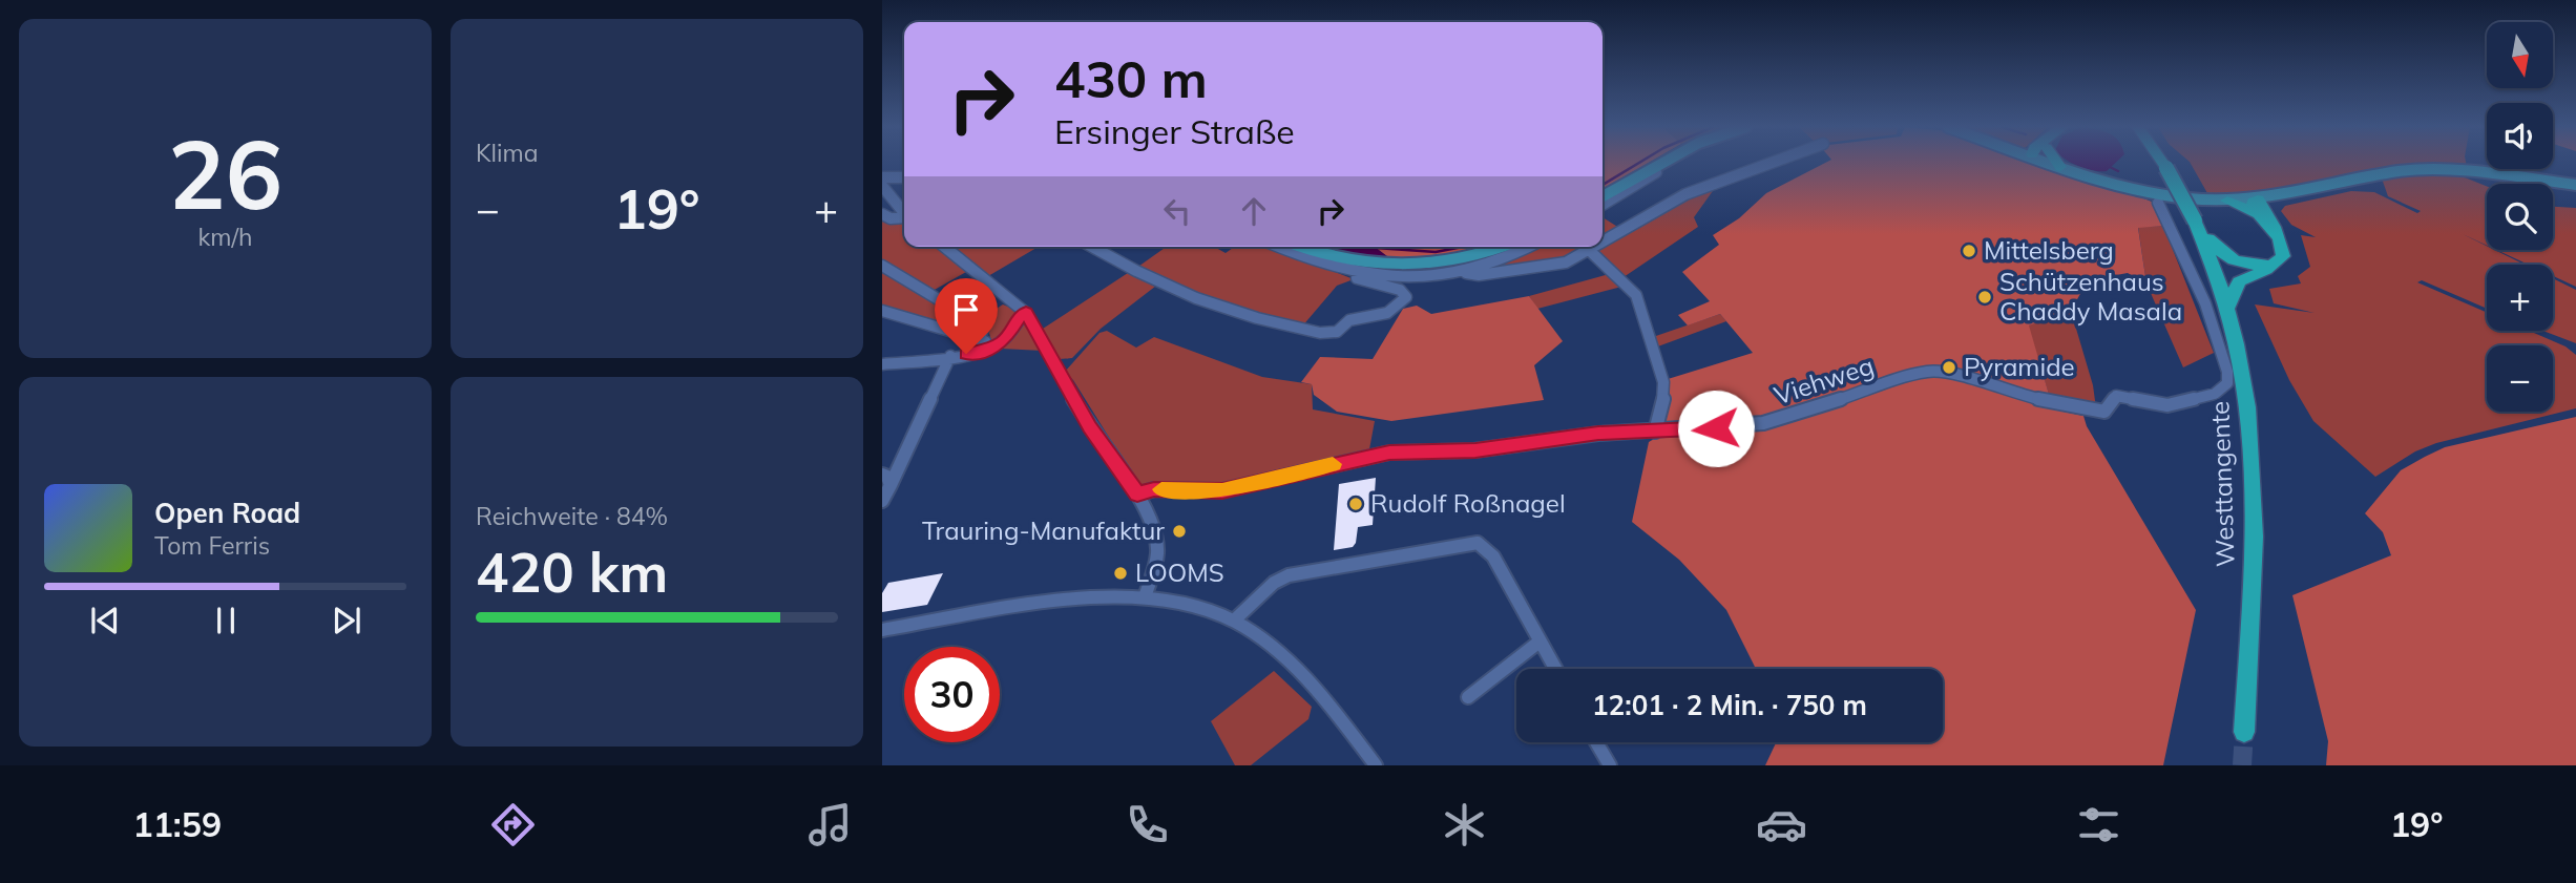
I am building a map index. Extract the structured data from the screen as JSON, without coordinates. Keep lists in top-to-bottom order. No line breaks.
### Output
{"streets":{"highway":["Westtangente"],"street":["Viehweg"]},"places":["Mittelsberg","Schützenhaus Chaddy Masala","Pyramide","Rudolf Roßnagel","Trauring-Manufaktur","LOOMS"],"north":"bottom","page":{"tile":[["26","km/h"],"Klima",["Reichweite · 84%","420 km"]],"map_buttons":["+","−"],"turn":["430 m","Ersinger Straße"],"heat":["−","19°","+"],"song":["Open Road","Tom Ferris"],"limit":"30","trip":"12:01 · 2 Min. · 750 m","tabs":["11:59","19°"]}}
